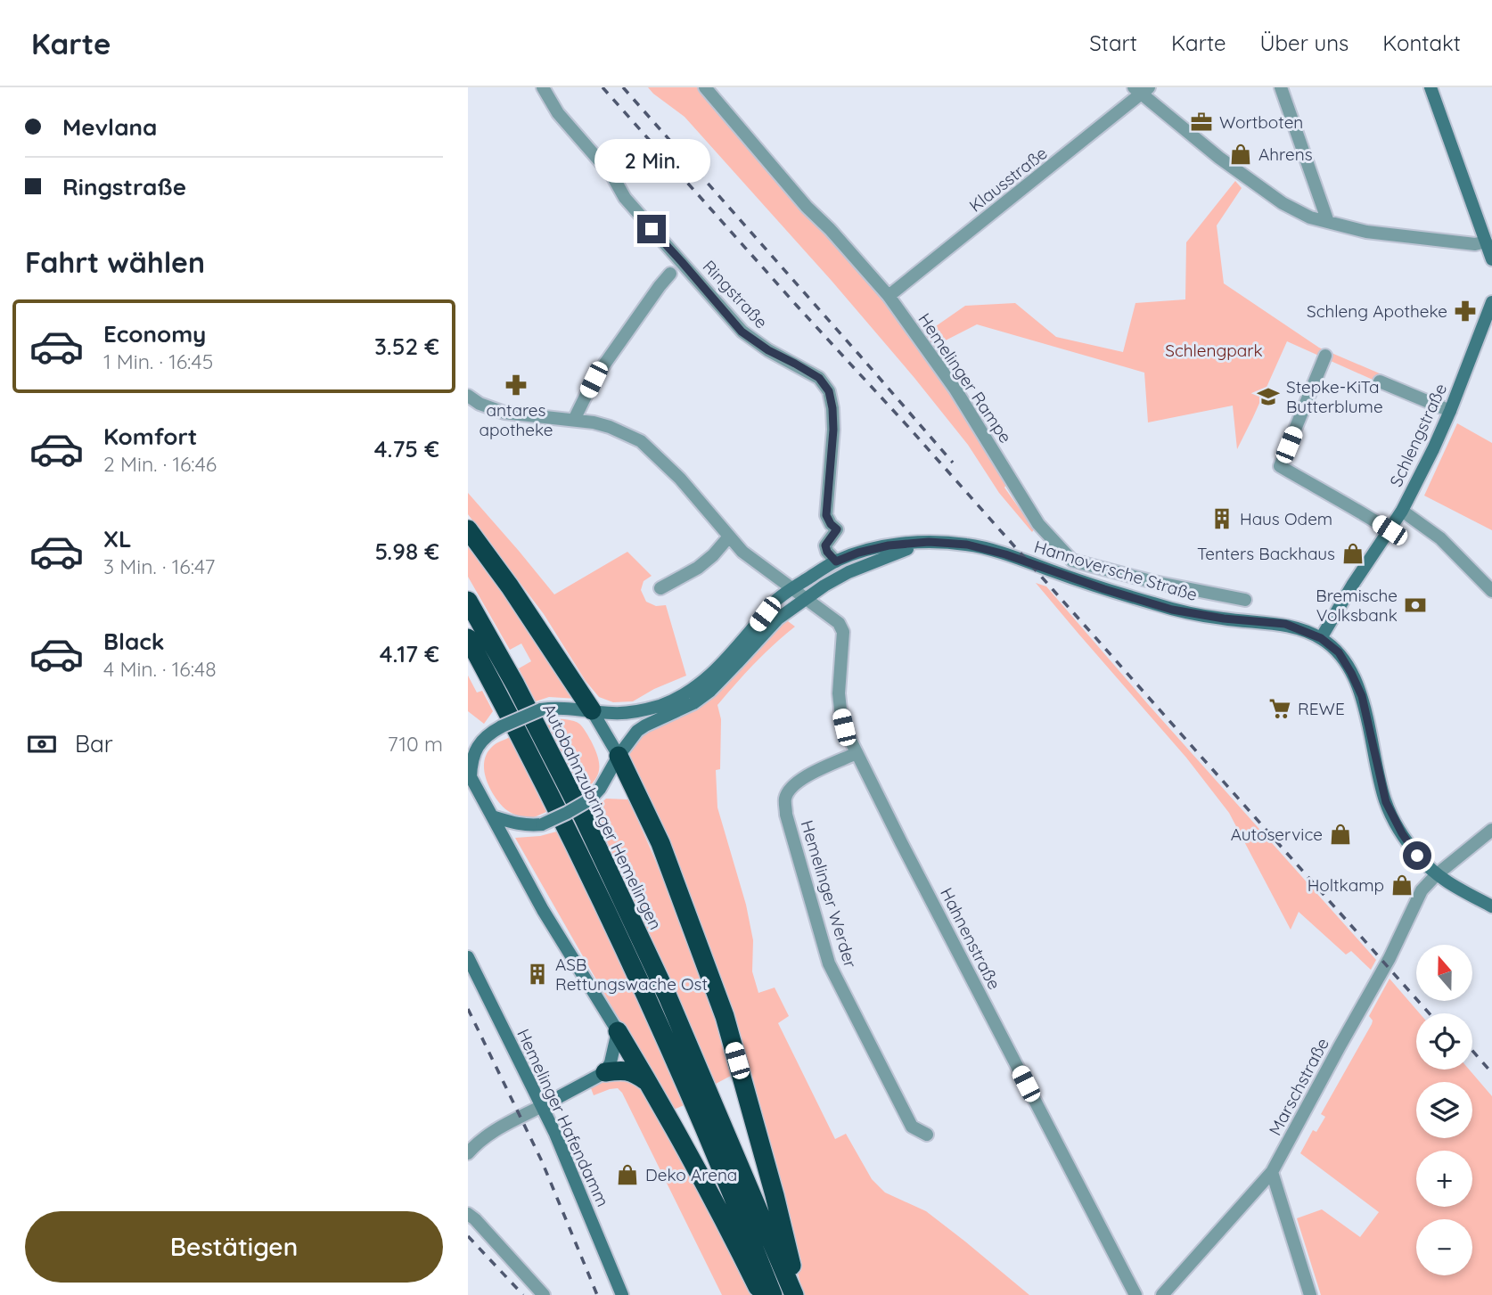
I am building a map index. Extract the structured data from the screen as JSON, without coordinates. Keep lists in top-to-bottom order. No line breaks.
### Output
{"streets":{"highway":["Autobahnzubringer Hemelingen"],"main road":["Schlengstraße","Hannoversche Straße","Hemelinger Hafendamm"],"street":["Klausstraße","Ringstraße","Hemelinger Rampe","Hemelinger Werder","Hahnenstraße","Marschstraße"]},"crossings":[["Klausstraße","Hemelinger Rampe"],["Ringstraße","Hannoversche Straße"],["Schlengstraße","Hannoversche Straße"],["Hannoversche Straße","Hahnenstraße"],["Hannoversche Straße","Marschstraße"],["Hemelinger Werder","Hahnenstraße"]],"parks":["Schlengpark"],"places":{"office":["Wortboten"],"shop":["Ahrens","Tenters Backhaus","Autoservice","Holtkamp","Deko Arena"],"pharmacy":["Schleng Apotheke","antares apotheke"],"school or university":["Stepke-KiTa Butterblume"],"building":["Haus Odem","ASB Rettungswache Ost"],"bank":["Bremische Volksbank"],"supermarket":["REWE"]},"north":"top","page":{"header":"Karte","nav":["Start","Karte","Über uns","Kontakt"],"banner":["Mevlana","Ringstraße"],"bubble":"2 Min.","heading":"Fahrt wählen","list":[{"name":"Economy","note":"1 Min. · 16:45","value":"3.52 €"},{"name":"Komfort","note":"2 Min. · 16:46","value":"4.75 €"},{"name":"XL","note":"3 Min. · 16:47","value":"5.98 €"},{"name":"Black","note":"4 Min. · 16:48","value":"4.17 €"}],"pay":["Bar","710 m"],"map_buttons":["+","−"],"buttons":"Bestätigen"}}
